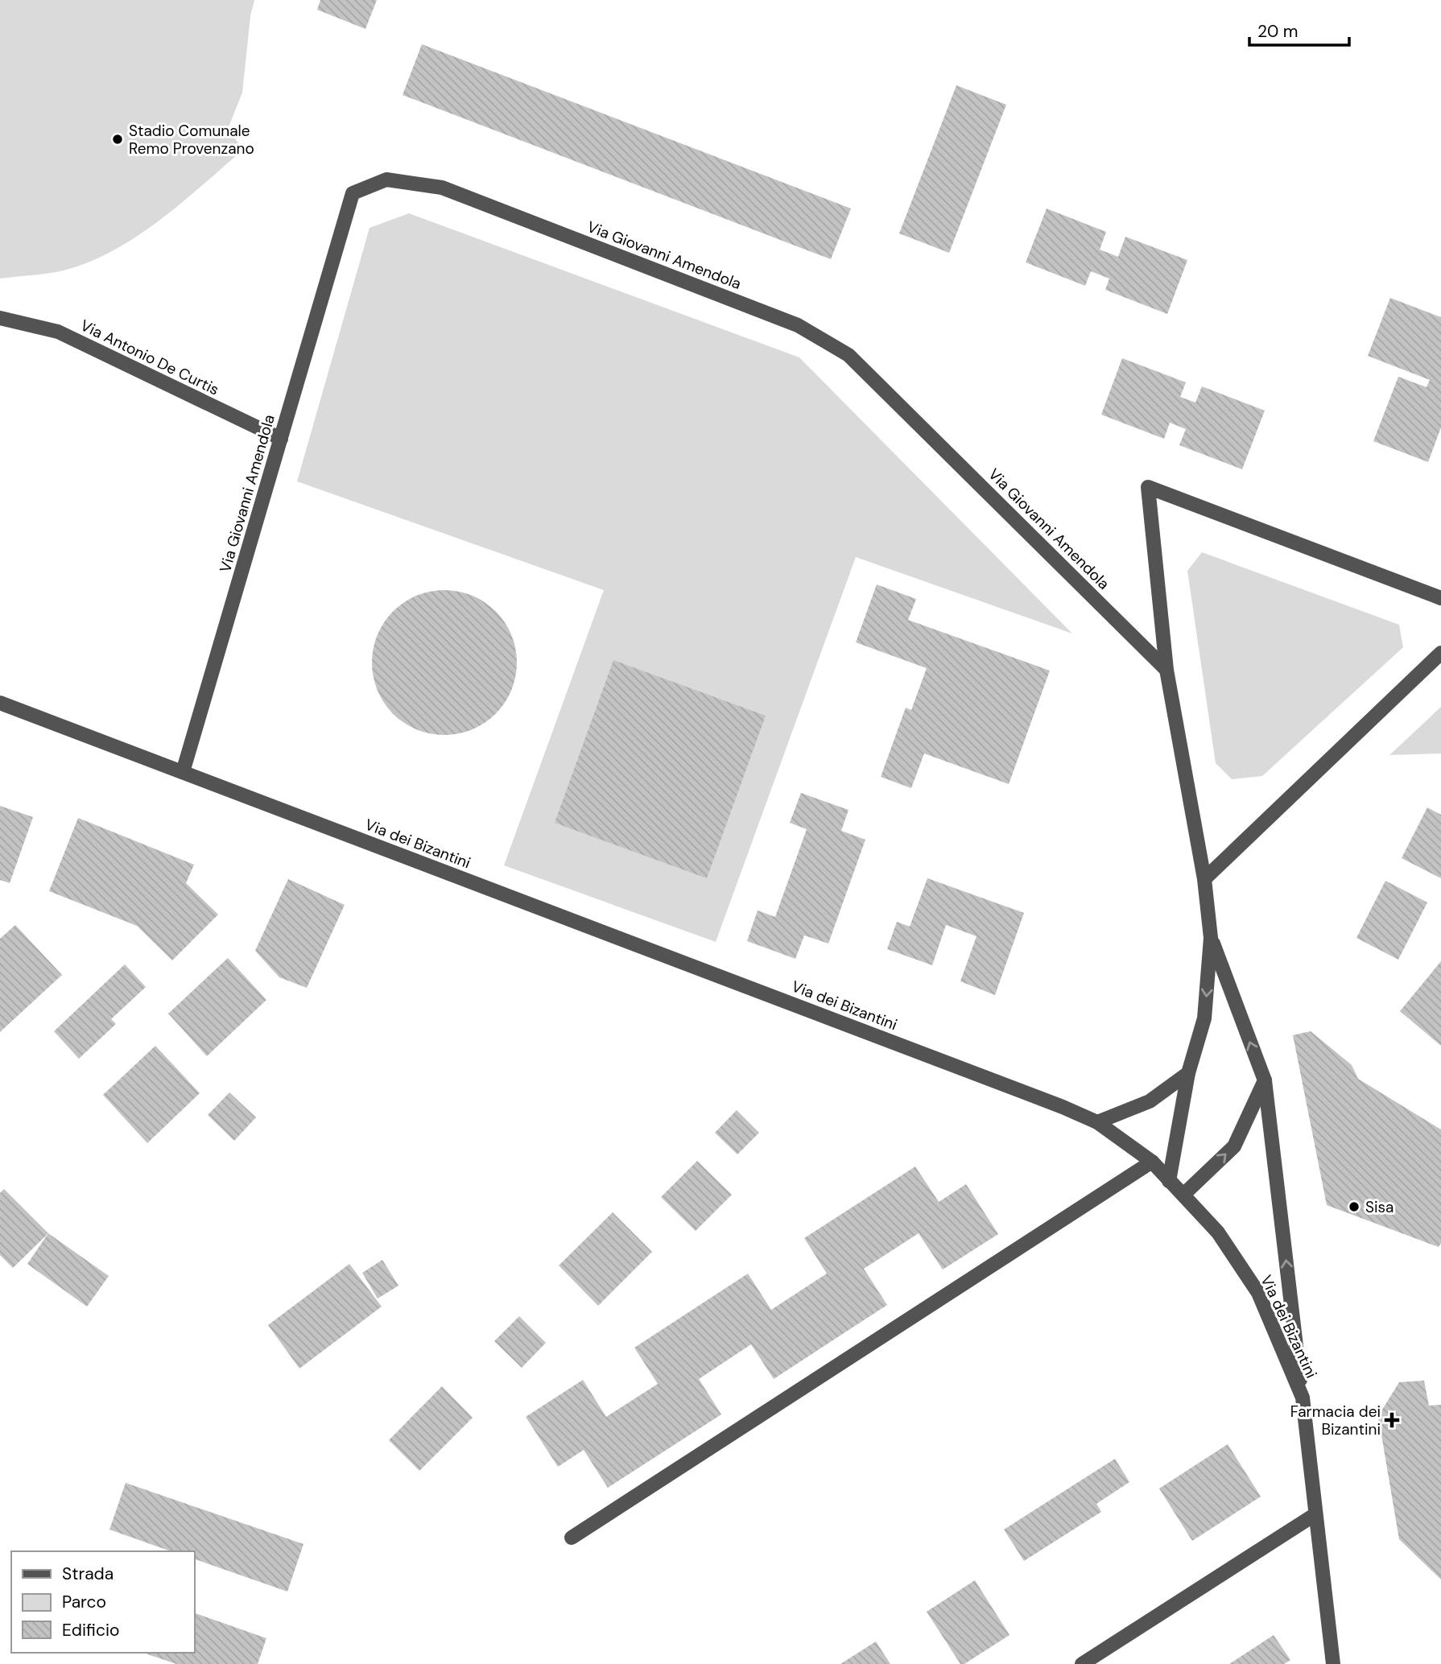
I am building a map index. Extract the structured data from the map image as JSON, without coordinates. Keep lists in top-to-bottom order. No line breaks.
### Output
{"streets":{"street":["Via Giovanni Amendola","Via Antonio De Curtis","Via dei Bizantini"]},"crossings":[["Via Giovanni Amendola","Via Antonio De Curtis"],["Via Giovanni Amendola","Via dei Bizantini"]],"places":{"other":["Stadio Comunale Remo Provenzano","Sisa"],"health":["Farmacia dei Bizantini"]},"legend":["Strada","Parco","Edificio"],"scale_bar":"20 m"}
